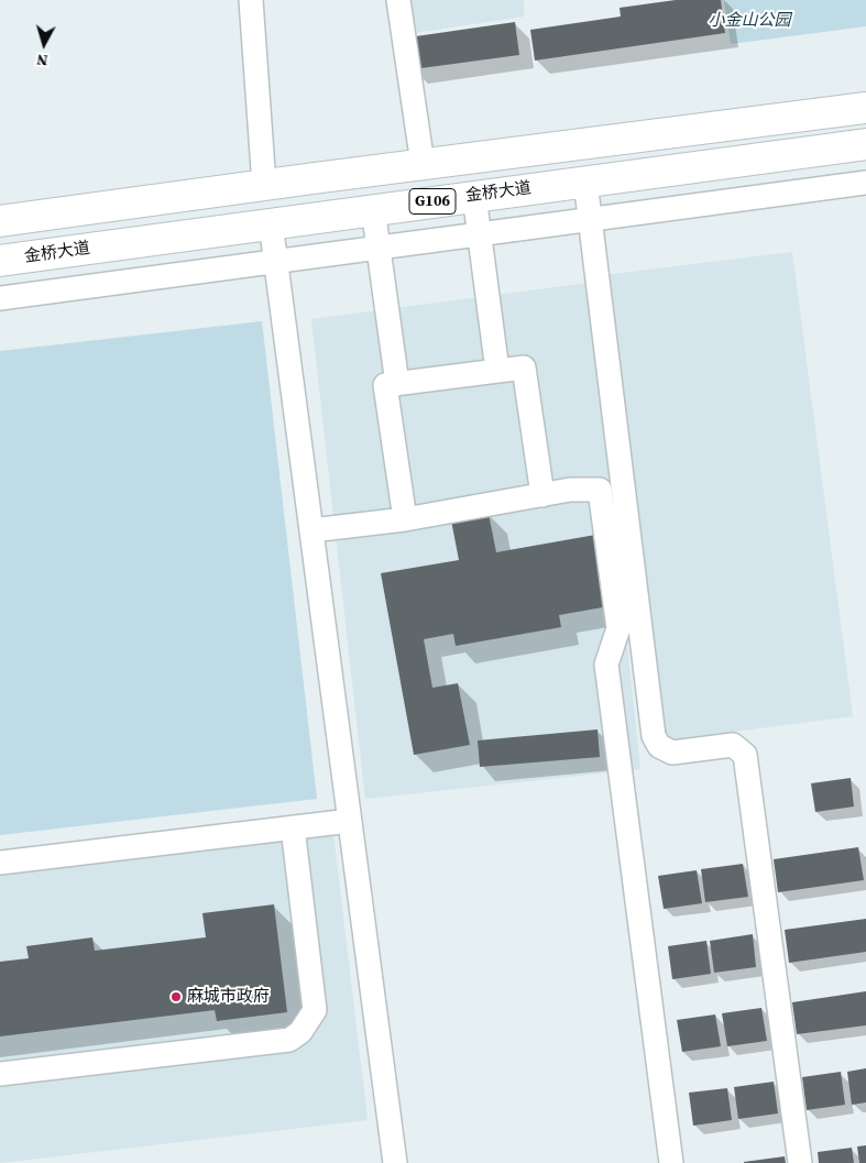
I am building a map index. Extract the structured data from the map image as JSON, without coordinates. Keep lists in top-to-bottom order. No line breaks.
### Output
{"streets":{"highway":["金桥大道","G106"]},"parks":["小金山公园"],"places":["麻城市政府"],"north":"bottom"}
